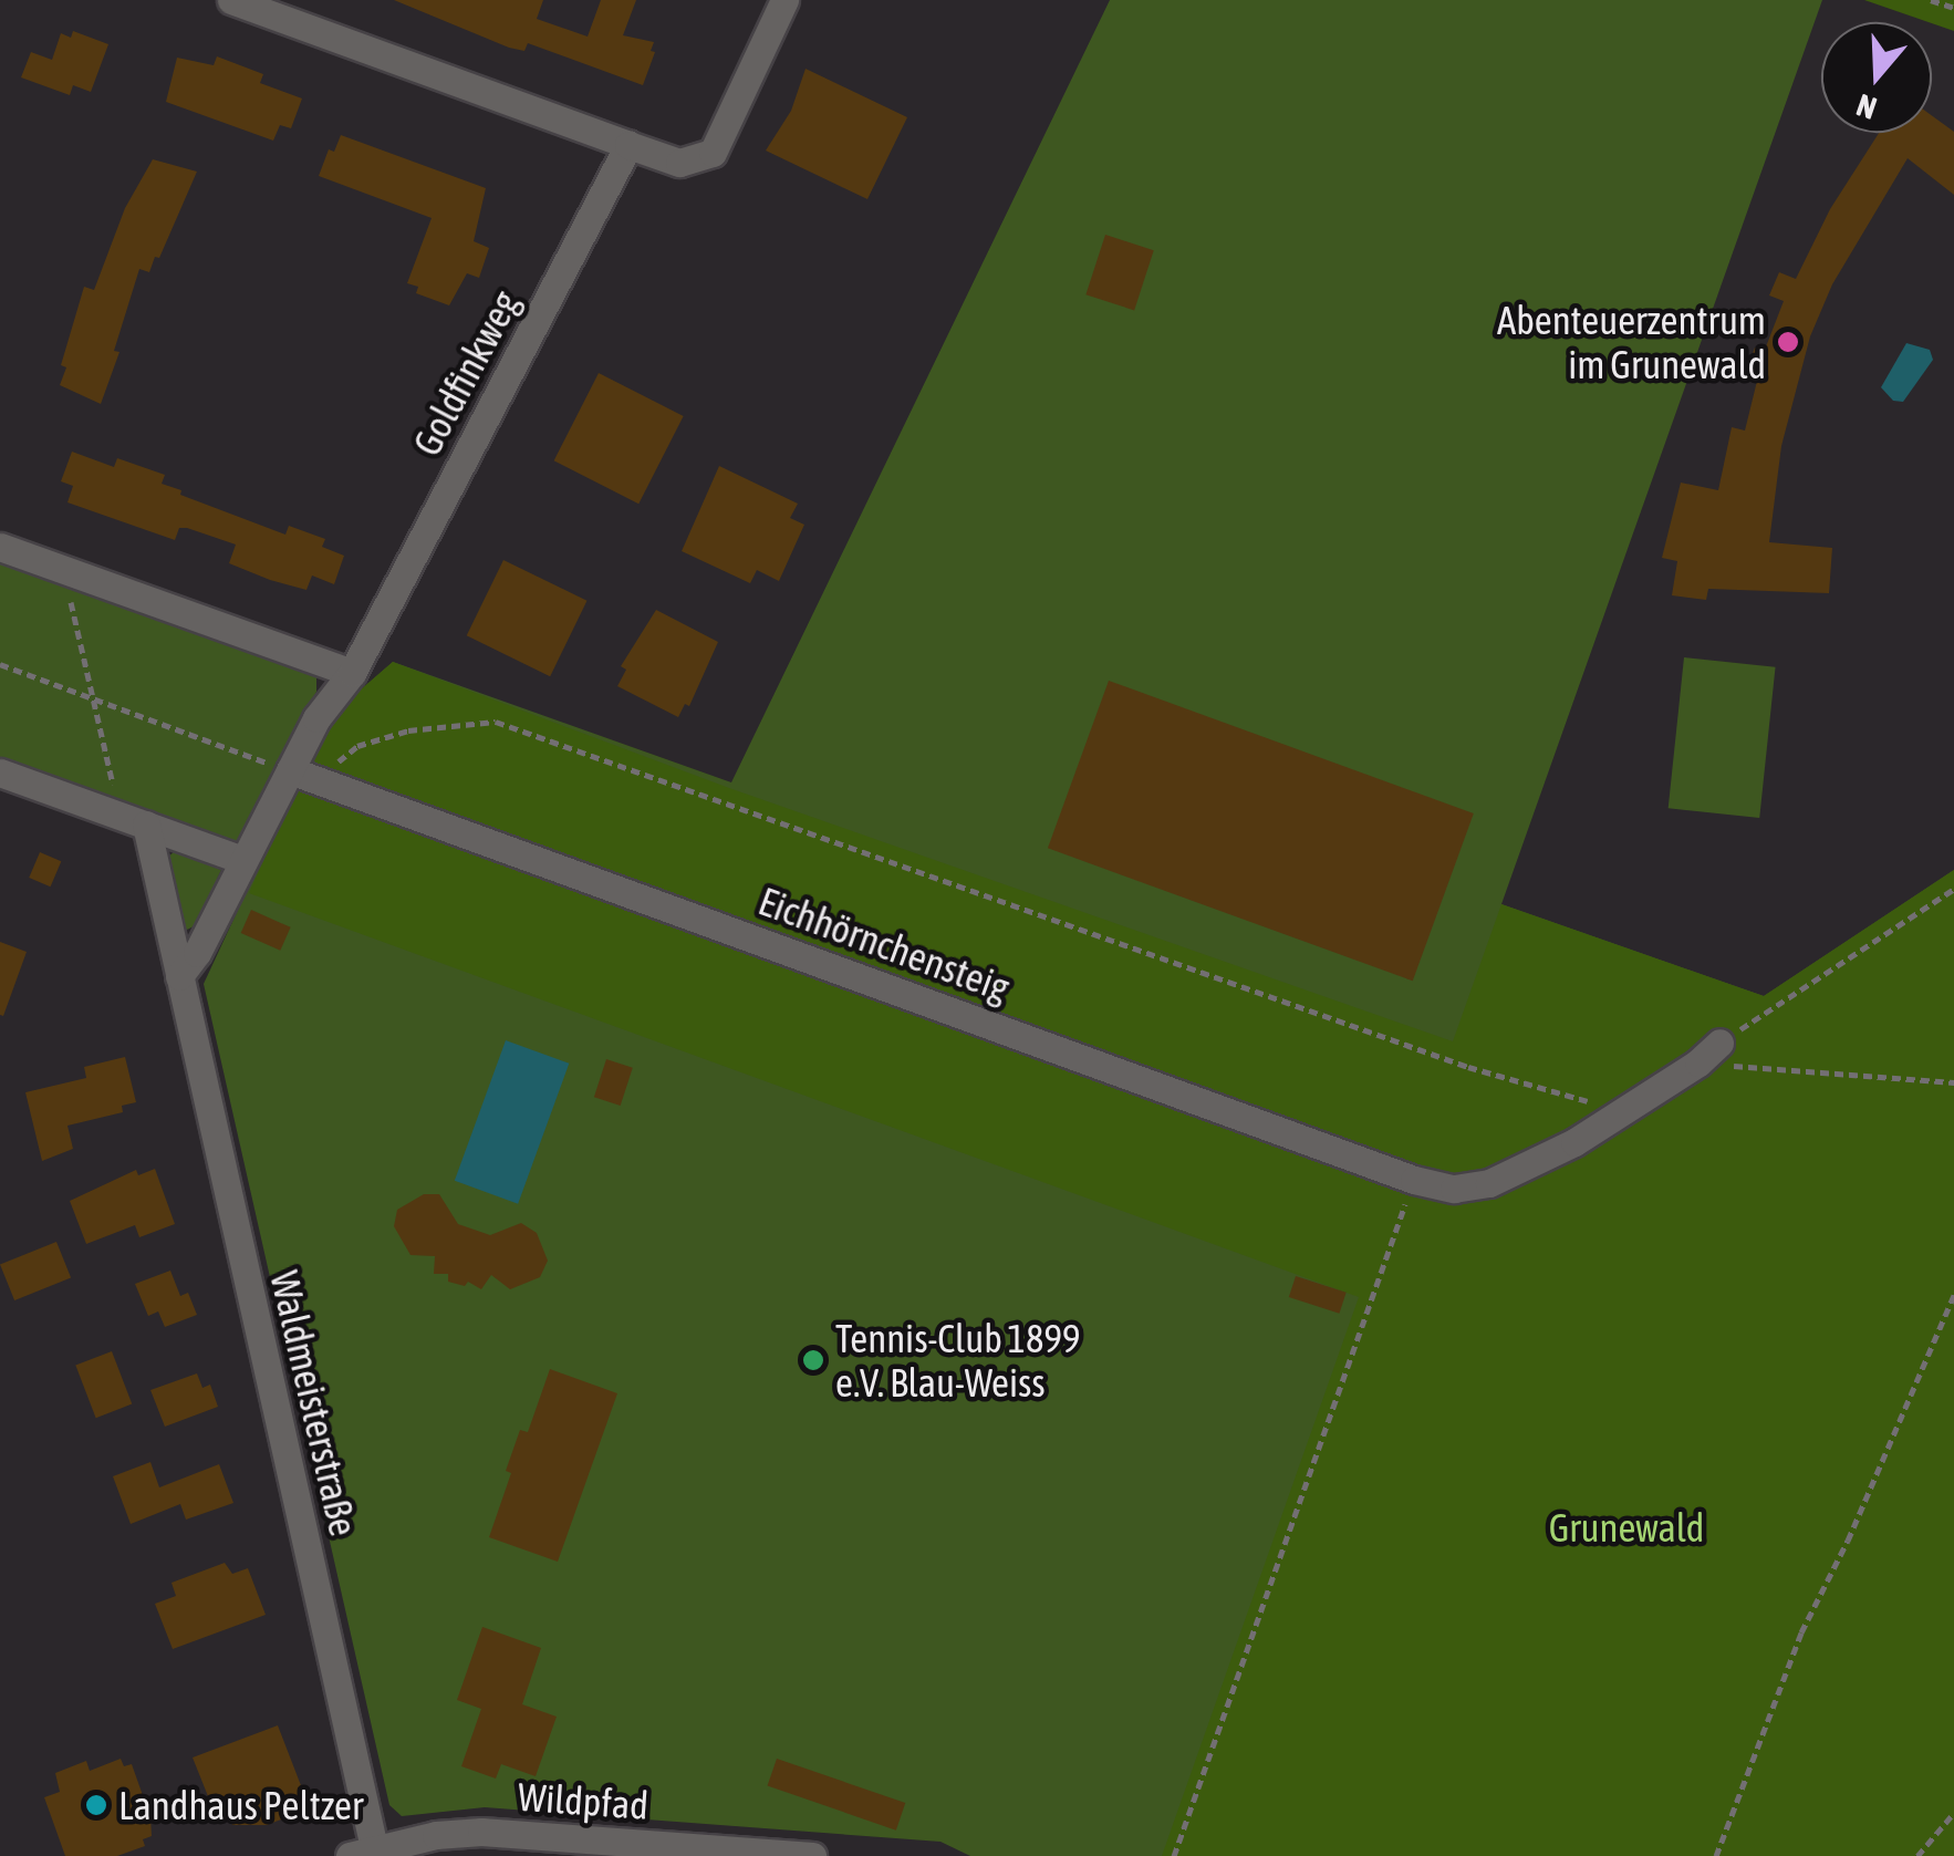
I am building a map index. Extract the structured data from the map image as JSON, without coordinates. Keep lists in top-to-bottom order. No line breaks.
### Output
{"streets":{"street":["Goldfinkweg","Eichhörnchensteig","Waldmeisterstraße","Wildpfad"]},"crossings":[["Goldfinkweg","Eichhörnchensteig"],["Waldmeisterstraße","Wildpfad"]],"parks":["Grunewald"],"places":["Abenteuerzentrum im Grunewald","Tennis-Club 1899 e.V. Blau-Weiss","Landhaus Peltzer"],"north":"bottom"}
